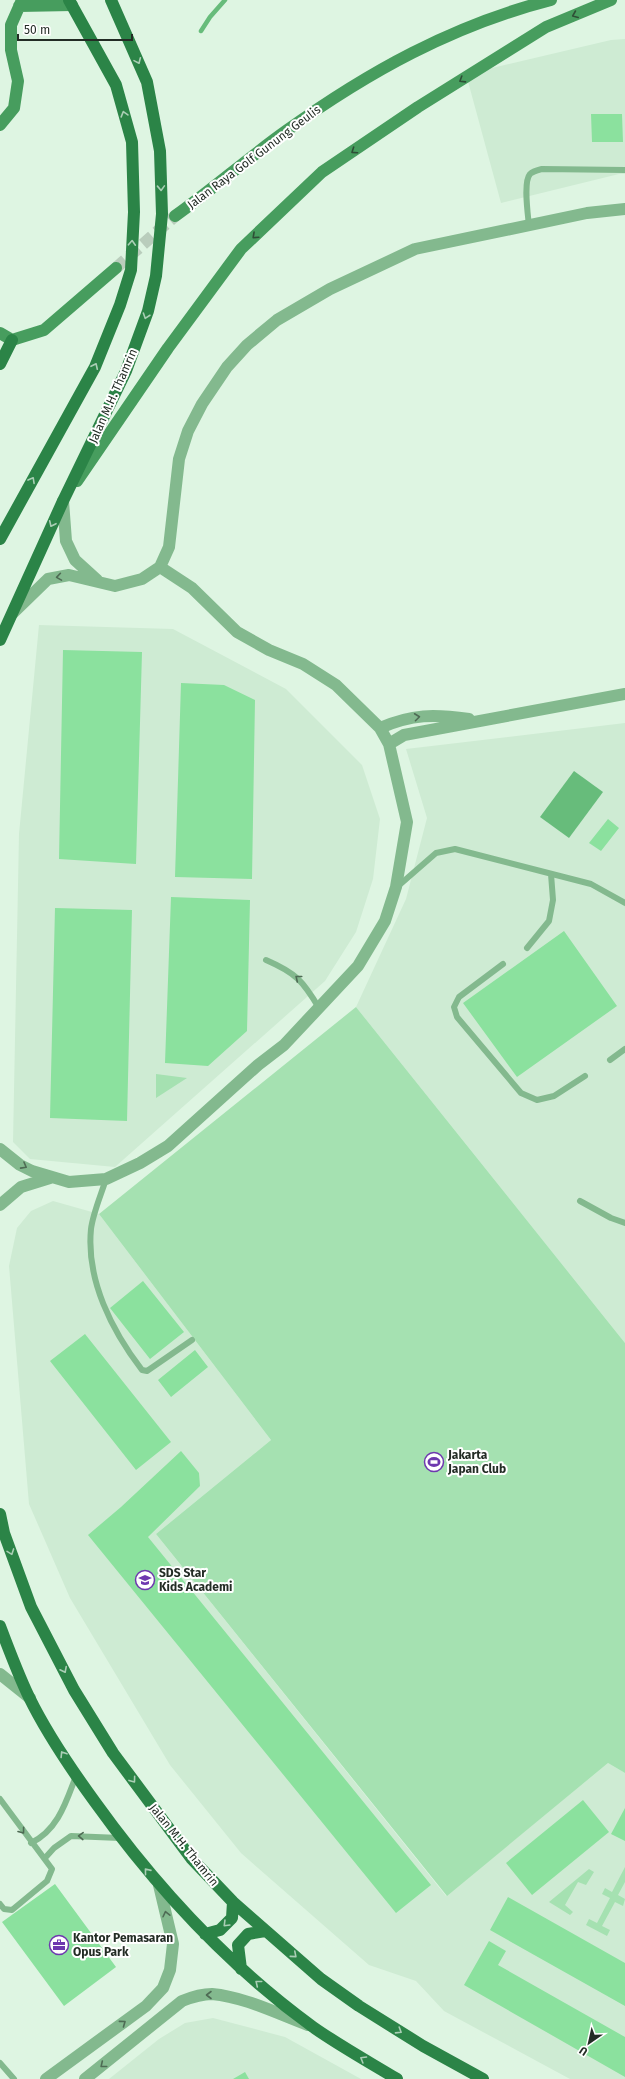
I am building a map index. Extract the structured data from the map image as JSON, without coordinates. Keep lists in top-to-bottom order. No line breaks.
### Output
{"streets":{"main road":["Jalan Raya Golf Gunung Geulis","Jalan M.H. Thamrin"]},"one_way":["Jalan M.H. Thamrin"],"places":{"sports":["Jakarta Japan Club"],"school or university":["SDS Star Kids Academi"],"office":["Kantor Pemasaran Opus Park"]},"scale_bar":"50 m","north":"bottom left"}
